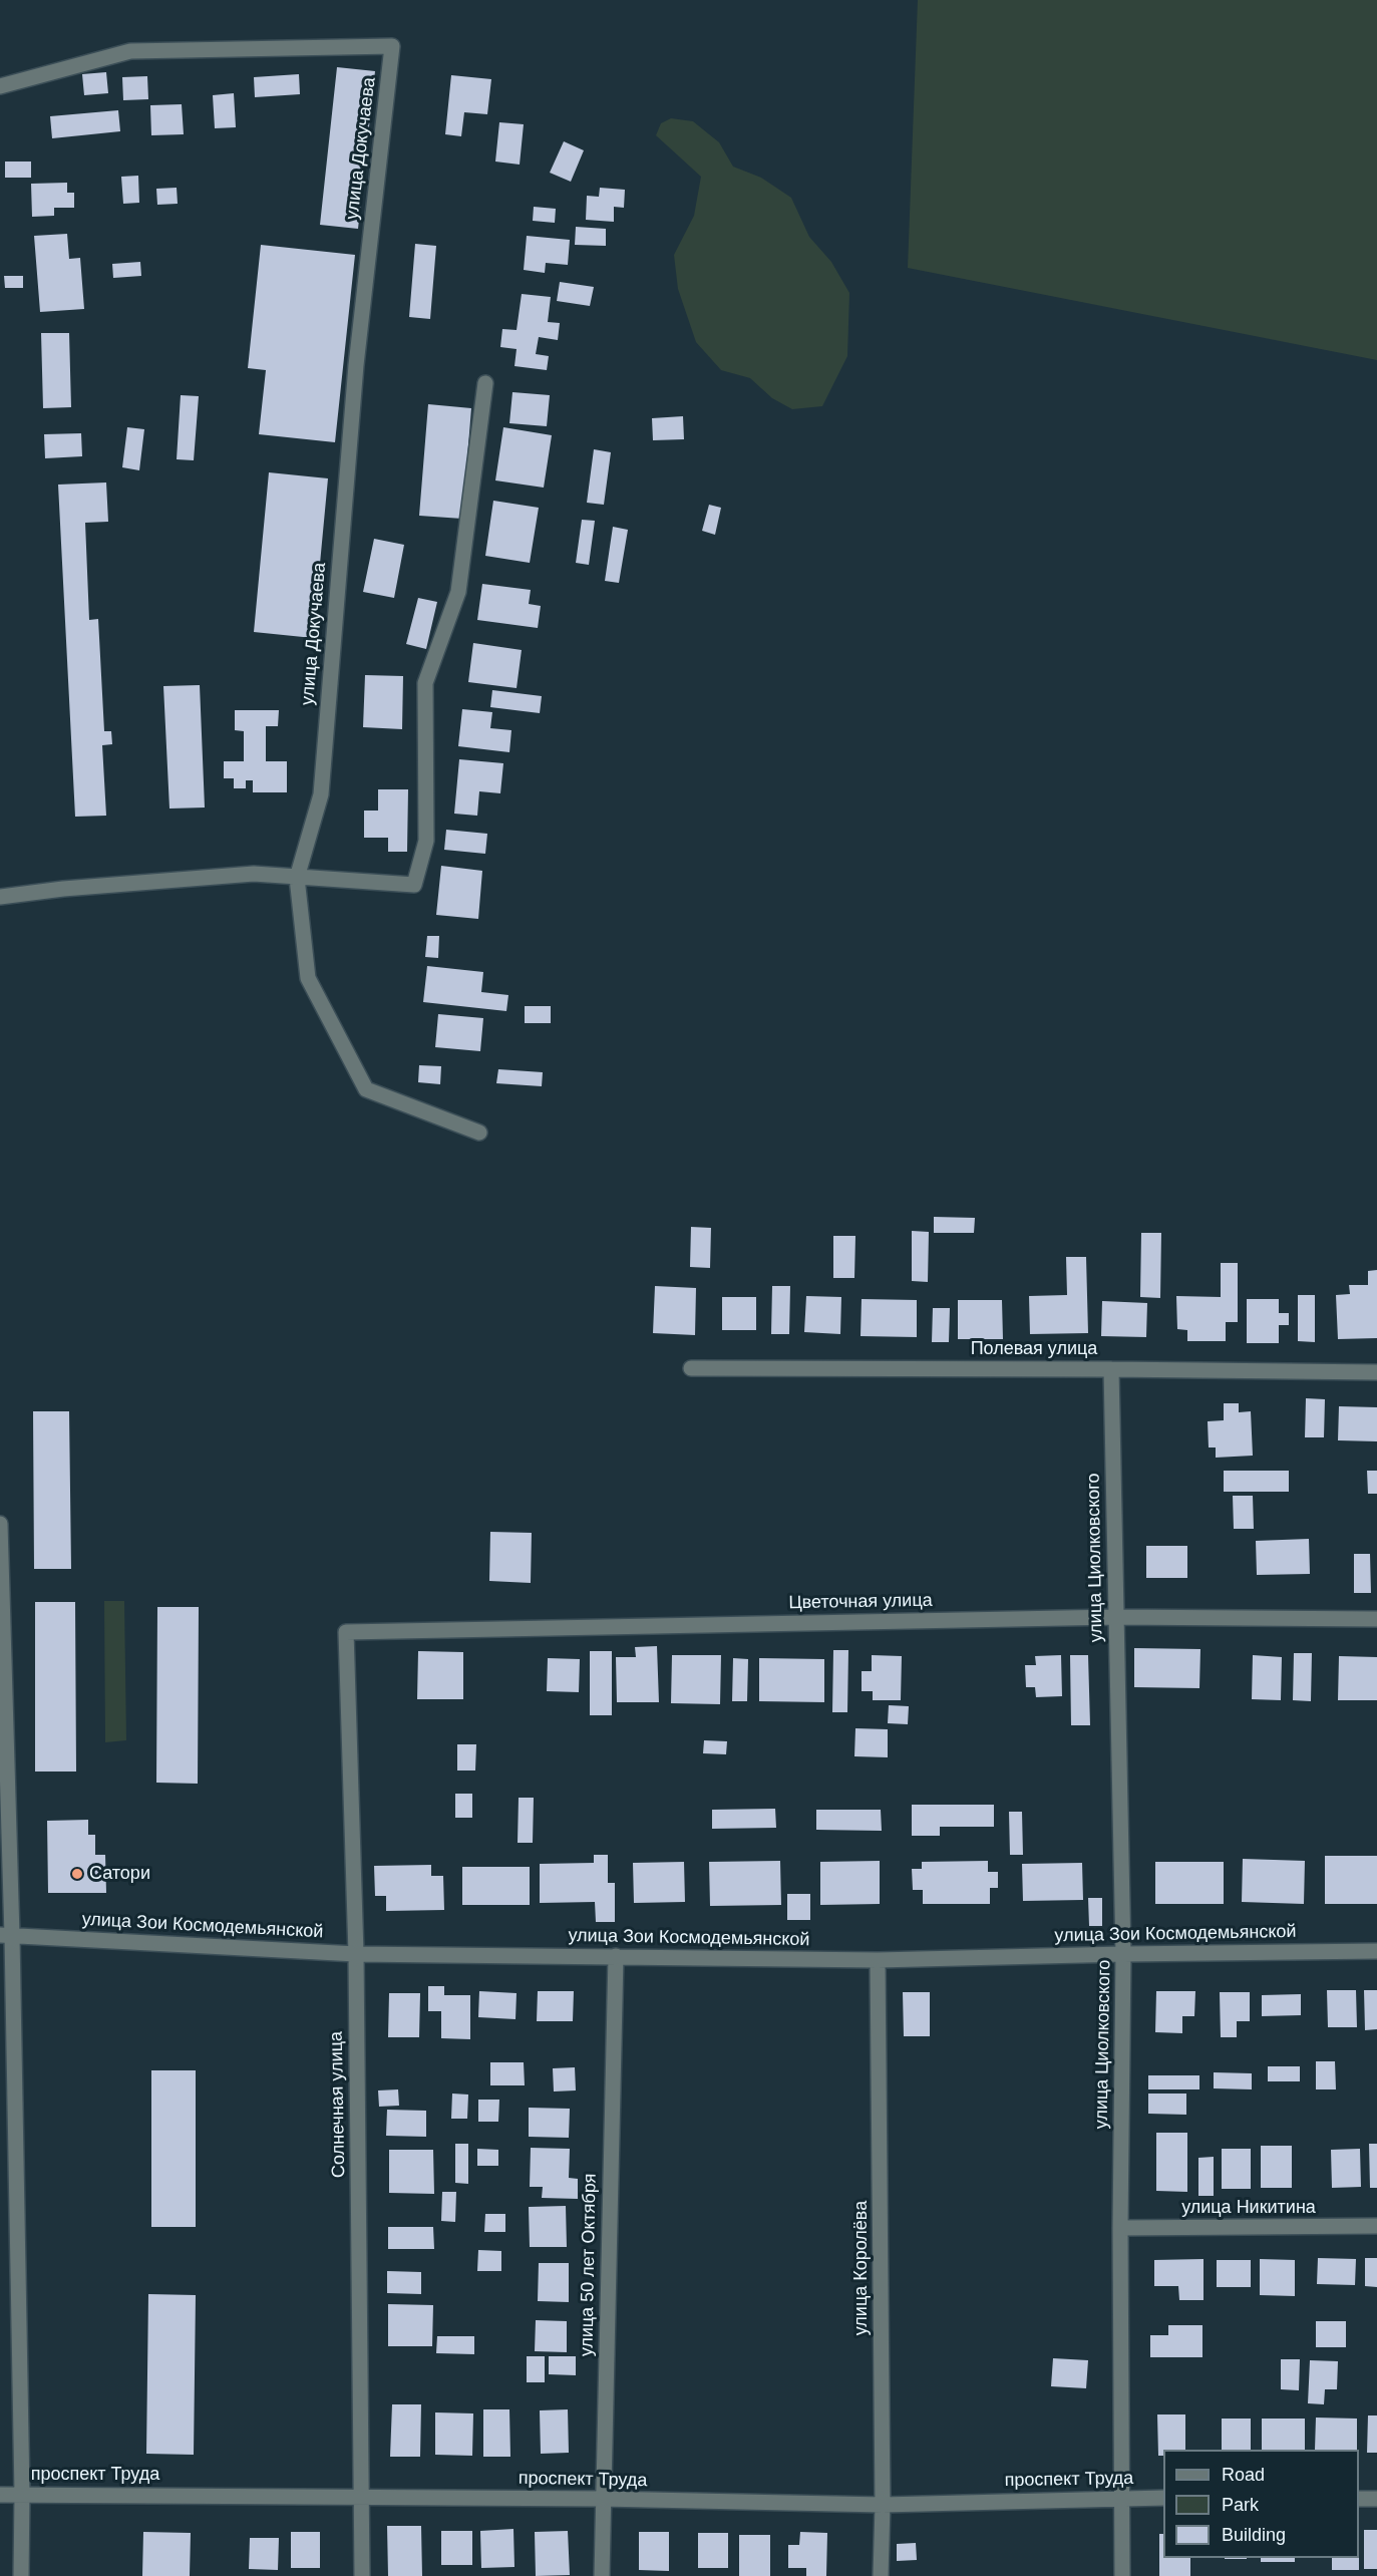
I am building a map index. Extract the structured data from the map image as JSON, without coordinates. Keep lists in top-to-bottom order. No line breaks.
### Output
{"streets":{"street":["улица Докучаева","Полевая улица","улица Циолковского","Цветочная улица","улица Зои Космодемьянской","Солнечная улица","улица Никитина","улица 50 лет Октября","улица Королёва","проспект Труда"]},"crossings":[["Полевая улица","улица Циолковского"],["улица Циолковского","Цветочная улица"],["улица Циолковского","улица Зои Космодемьянской"],["улица Циолковского","улица Никитина"],["улица Циолковского","проспект Труда"],["Цветочная улица","Солнечная улица"],["улица Зои Космодемьянской","Солнечная улица"],["улица Зои Космодемьянской","улица 50 лет Октября"],["улица Зои Космодемьянской","улица Королёва"],["Солнечная улица","проспект Труда"],["улица 50 лет Октября","проспект Труда"],["улица Королёва","проспект Труда"]],"places":["Сатори"],"legend":["Road","Park","Building"]}
